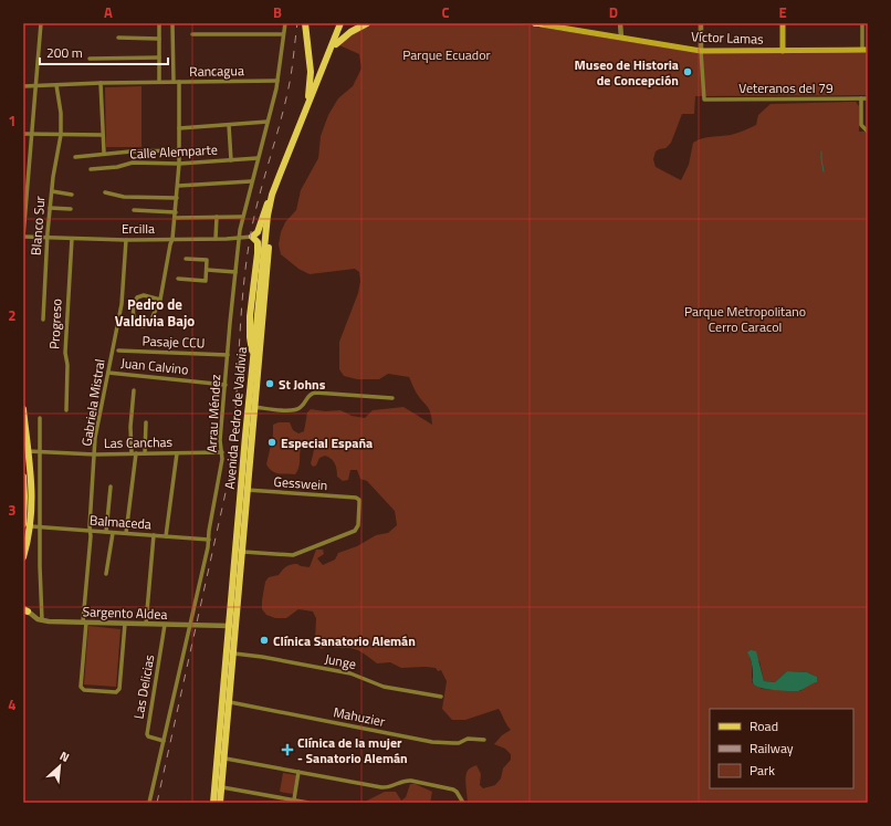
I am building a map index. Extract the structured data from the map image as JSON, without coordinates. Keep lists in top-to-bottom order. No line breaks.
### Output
{"streets":{"main road":["Víctor Lamas","Avenida Pedro de Valdivia"],"street":["Rancagua","Veteranos del 79","Calle Alemparte","Blanco Sur","Ercilla","Progreso","Pasaje CCU","Juan Calvino","Gabriela Mistral","Arrau Méndez","Las Canchas","Gesswein","Balmaceda","Sargento Aldea","Junge","Las Delicias","Mahuzier"]},"crossings":[["Víctor Lamas","Veteranos del 79"],["Rancagua","Blanco Sur"],["Rancagua","Arrau Méndez"],["Calle Alemparte","Arrau Méndez"],["Blanco Sur","Ercilla"],["Ercilla","Progreso"],["Ercilla","Gabriela Mistral"],["Ercilla","Arrau Méndez"],["Pasaje CCU","Arrau Méndez"],["Juan Calvino","Gabriela Mistral"],["Juan Calvino","Arrau Méndez"],["Gabriela Mistral","Las Canchas"],["Gabriela Mistral","Balmaceda"],["Gabriela Mistral","Sargento Aldea"],["Arrau Méndez","Las Canchas"],["Arrau Méndez","Balmaceda"],["Arrau Méndez","Sargento Aldea"],["Arrau Méndez","Las Delicias"],["Avenida Pedro de Valdivia","Gesswein"],["Avenida Pedro de Valdivia","Sargento Aldea"],["Avenida Pedro de Valdivia","Junge"],["Avenida Pedro de Valdivia","Mahuzier"],["Sargento Aldea","Las Delicias"]],"districts":["Pedro de Valdivia Bajo"],"parks":["Parque Ecuador","Parque Metropolitano Cerro Caracol"],"places":{"other":["Museo de Historia de Concepción","St Johns","Especial España","Clínica Sanatorio Alemán"],"health":["Clínica de la mujer - Sanatorio Alemán"]},"legend":["Road","Railway","Park"],"scale_bar":"200 m","north":"top right","grid":{"columns":["A","B","C","D","E"],"rows":["1","2","3","4"]}}
